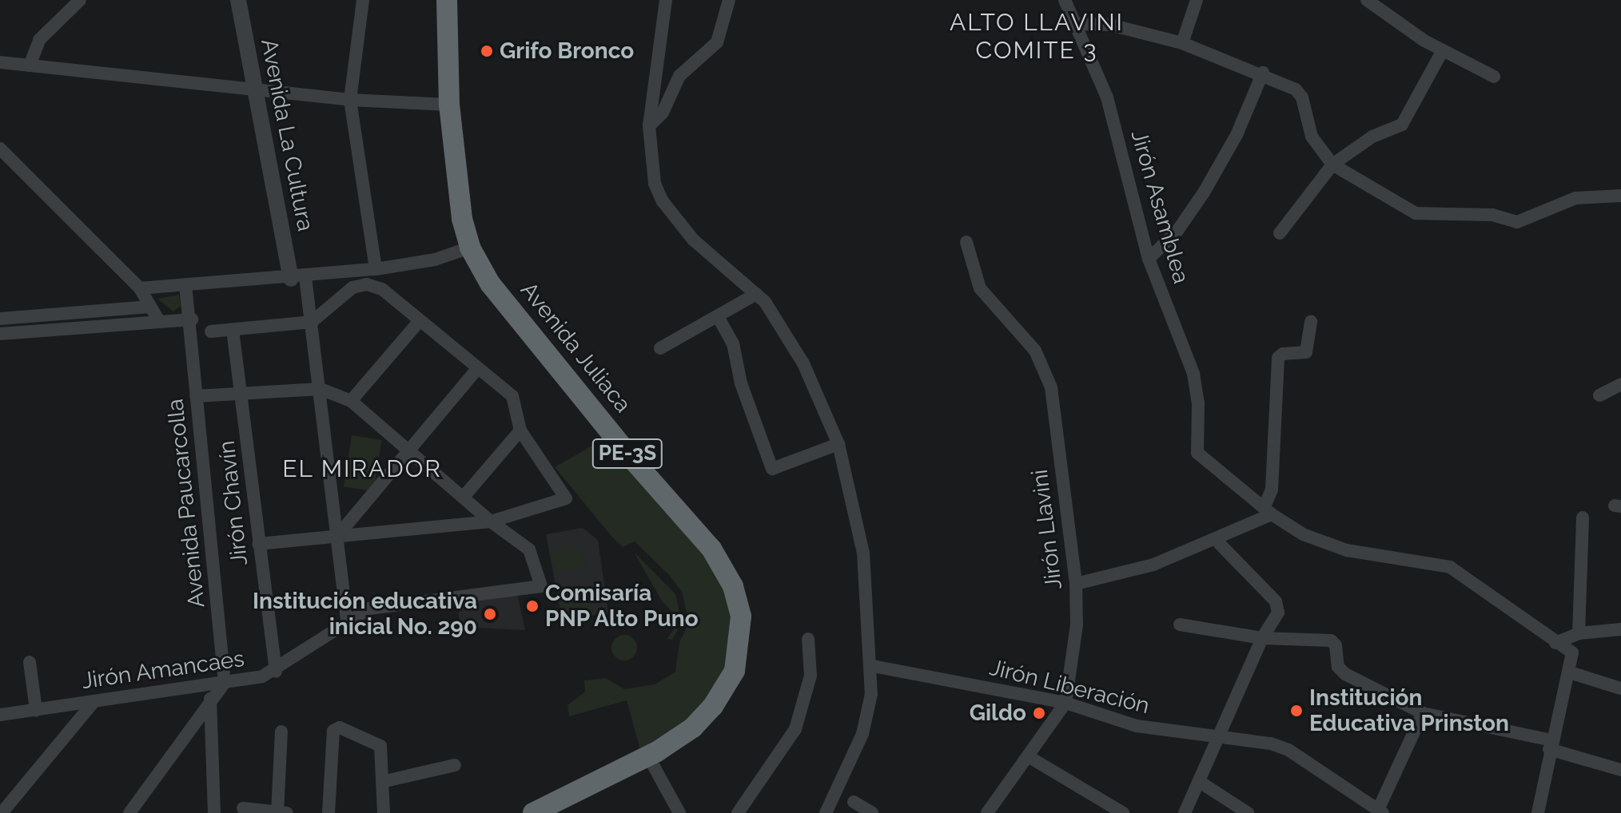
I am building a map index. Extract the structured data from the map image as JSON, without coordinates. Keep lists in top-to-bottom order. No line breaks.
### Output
{"streets":{"highway":["Avenida Juliaca","PE-3S"],"street":["Avenida La Cultura","Jirón Asamblea","Avenida Paucarcolla","Jirón Chavín","Jirón Llavini","Jirón Amancaes","Jirón Liberación"]},"crossings":[["Avenida Paucarcolla","Jirón Amancaes"],["Jirón Chavín","Jirón Amancaes"],["Jirón Llavini","Jirón Liberación"]],"districts":["ALTO LLAVINI COMITE 3","EL MIRADOR"],"places":["Grifo Bronco","Comisaría PNP Alto Puno","Institución educativa inicial No. 290","Institución Educativa Prinston","Gildo"]}
